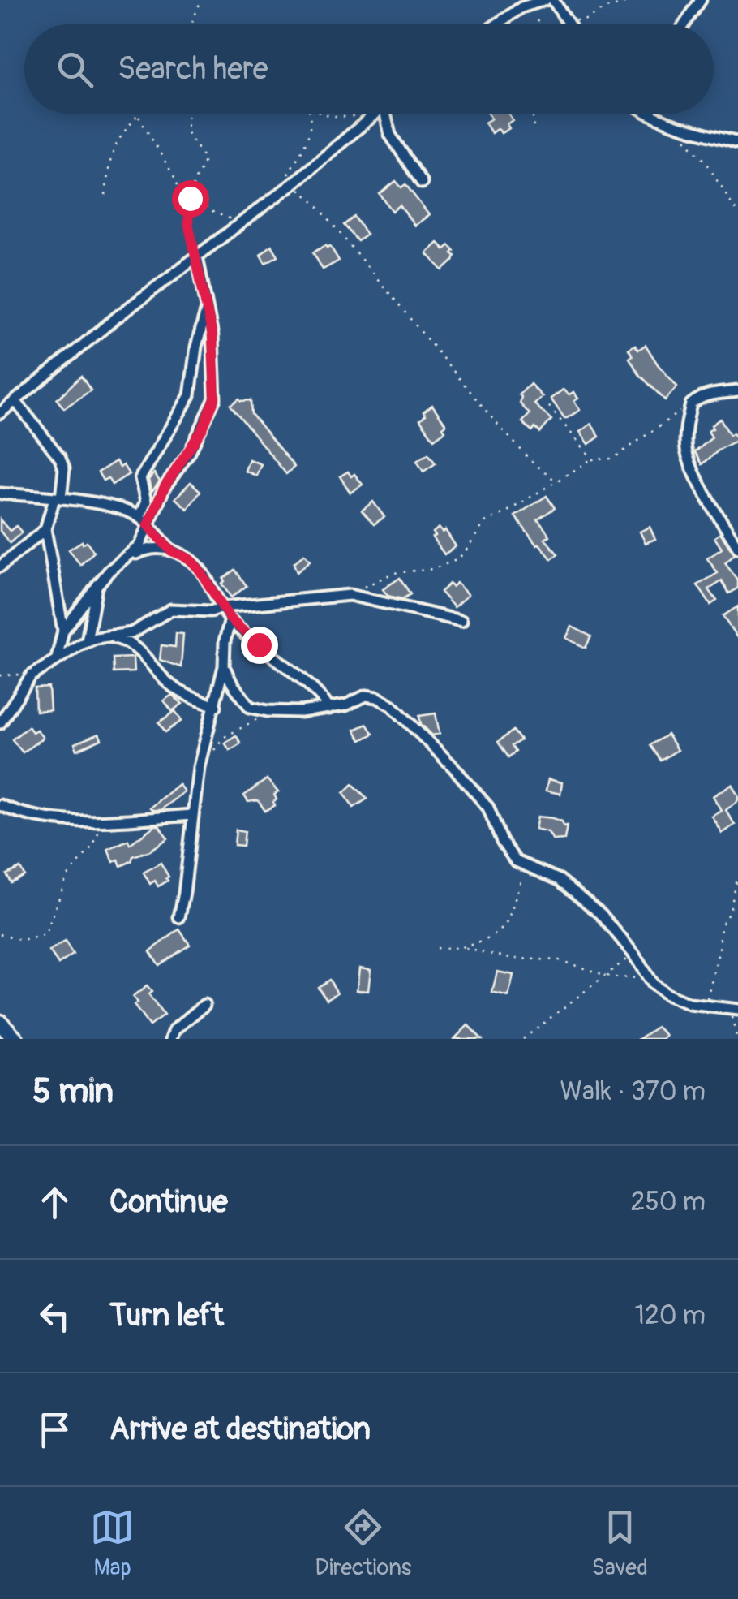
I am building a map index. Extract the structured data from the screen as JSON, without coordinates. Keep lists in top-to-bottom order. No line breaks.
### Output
{"page":{"search":"Search here","heading":["5 min","Walk · 370 m"],"list":[["Continue","250 m"],["Turn left","120 m"],"Arrive at destination"],"nav":["Map","Directions","Saved"]}}
